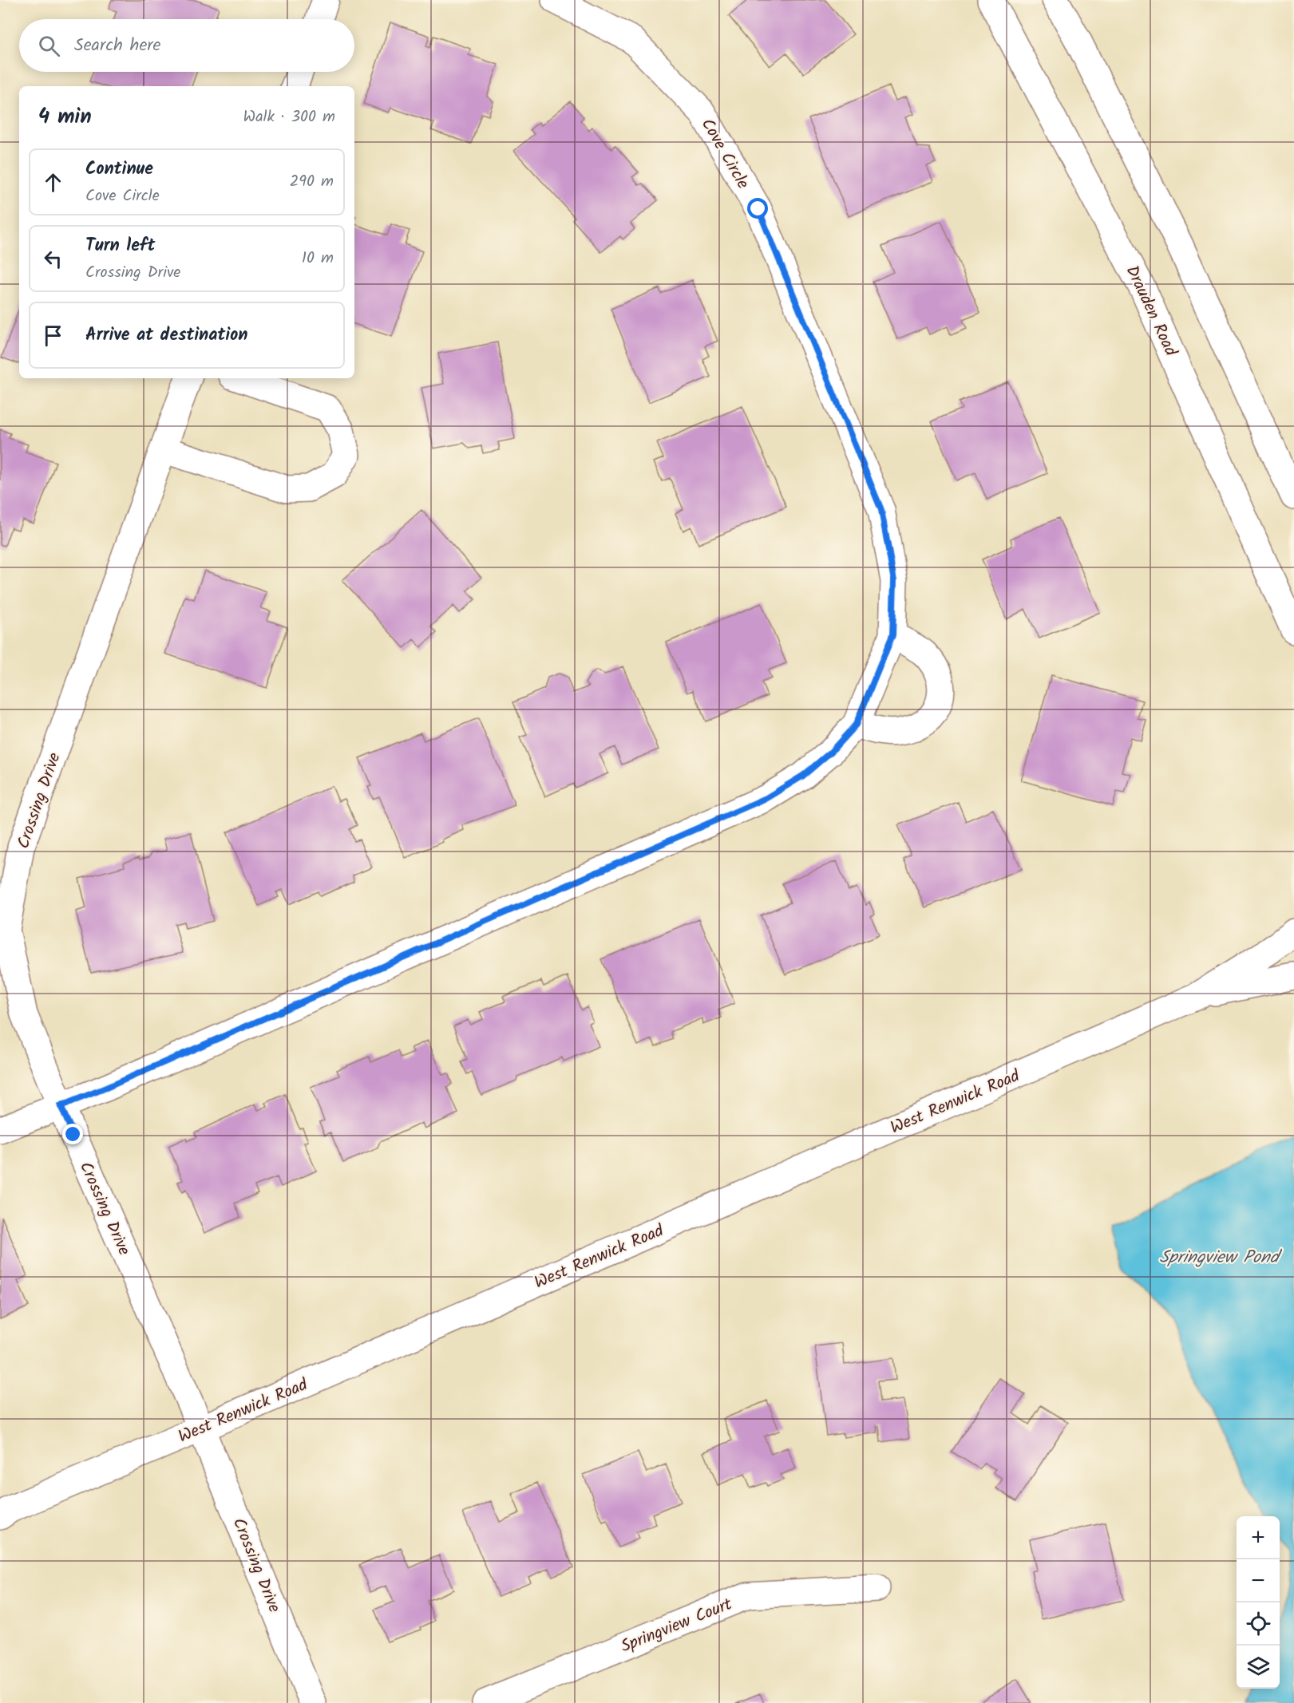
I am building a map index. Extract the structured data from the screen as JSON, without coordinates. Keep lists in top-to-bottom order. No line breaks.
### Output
{"streets":{"street":["Cove Circle","Drauden Road","Crossing Drive","West Renwick Road","Springview Court"]},"crossings":[["Cove Circle","Crossing Drive"],["Crossing Drive","West Renwick Road"]],"water":["Springview Pond"],"page":{"search":"Search here","heading":["4 min","Walk · 300 m"],"list":[["Continue","Cove Circle","290 m"],["Turn left","Crossing Drive","10 m"],"Arrive at destination"],"map_buttons":["+","−"]}}
